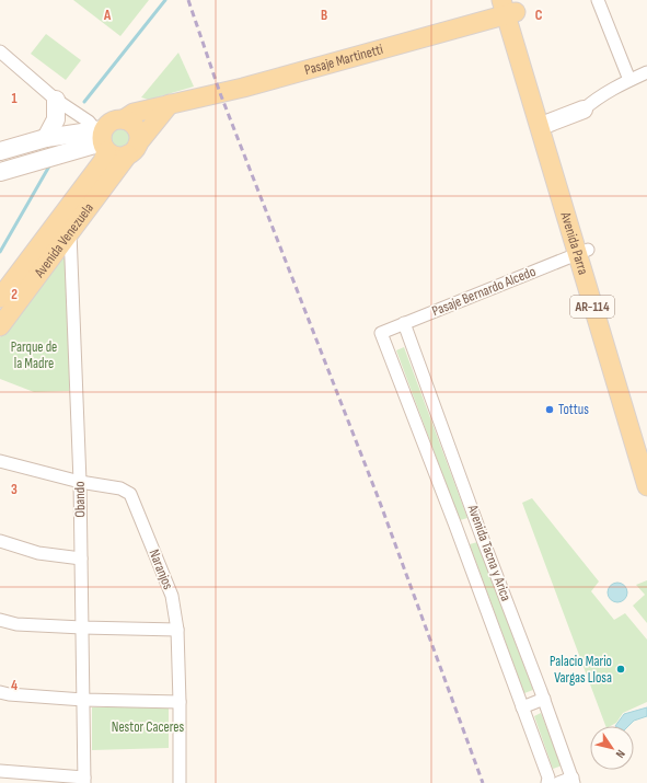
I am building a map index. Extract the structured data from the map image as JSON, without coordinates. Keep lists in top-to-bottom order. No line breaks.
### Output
{"streets":{"main road":["Pasaje Martinetti","Avenida Venezuela","Avenida Parra","AR-114"],"street":["Pasaje Bernardo Alcedo","Obando","Avenida Tacna y Arica","Naranjos"]},"crossings":[["Pasaje Martinetti","Avenida Venezuela"],["Pasaje Martinetti","Avenida Parra"],["Avenida Venezuela","Obando"],["Avenida Parra","Pasaje Bernardo Alcedo"],["Pasaje Bernardo Alcedo","Avenida Tacna y Arica"],["Obando","Naranjos"]],"parks":["Parque de la Madre","Nestor Caceres"],"places":["Tottus","Palacio Mario Vargas Llosa"],"north":"bottom right","grid":{"columns":["A","B","C"],"rows":["1","2","3","4"]}}
